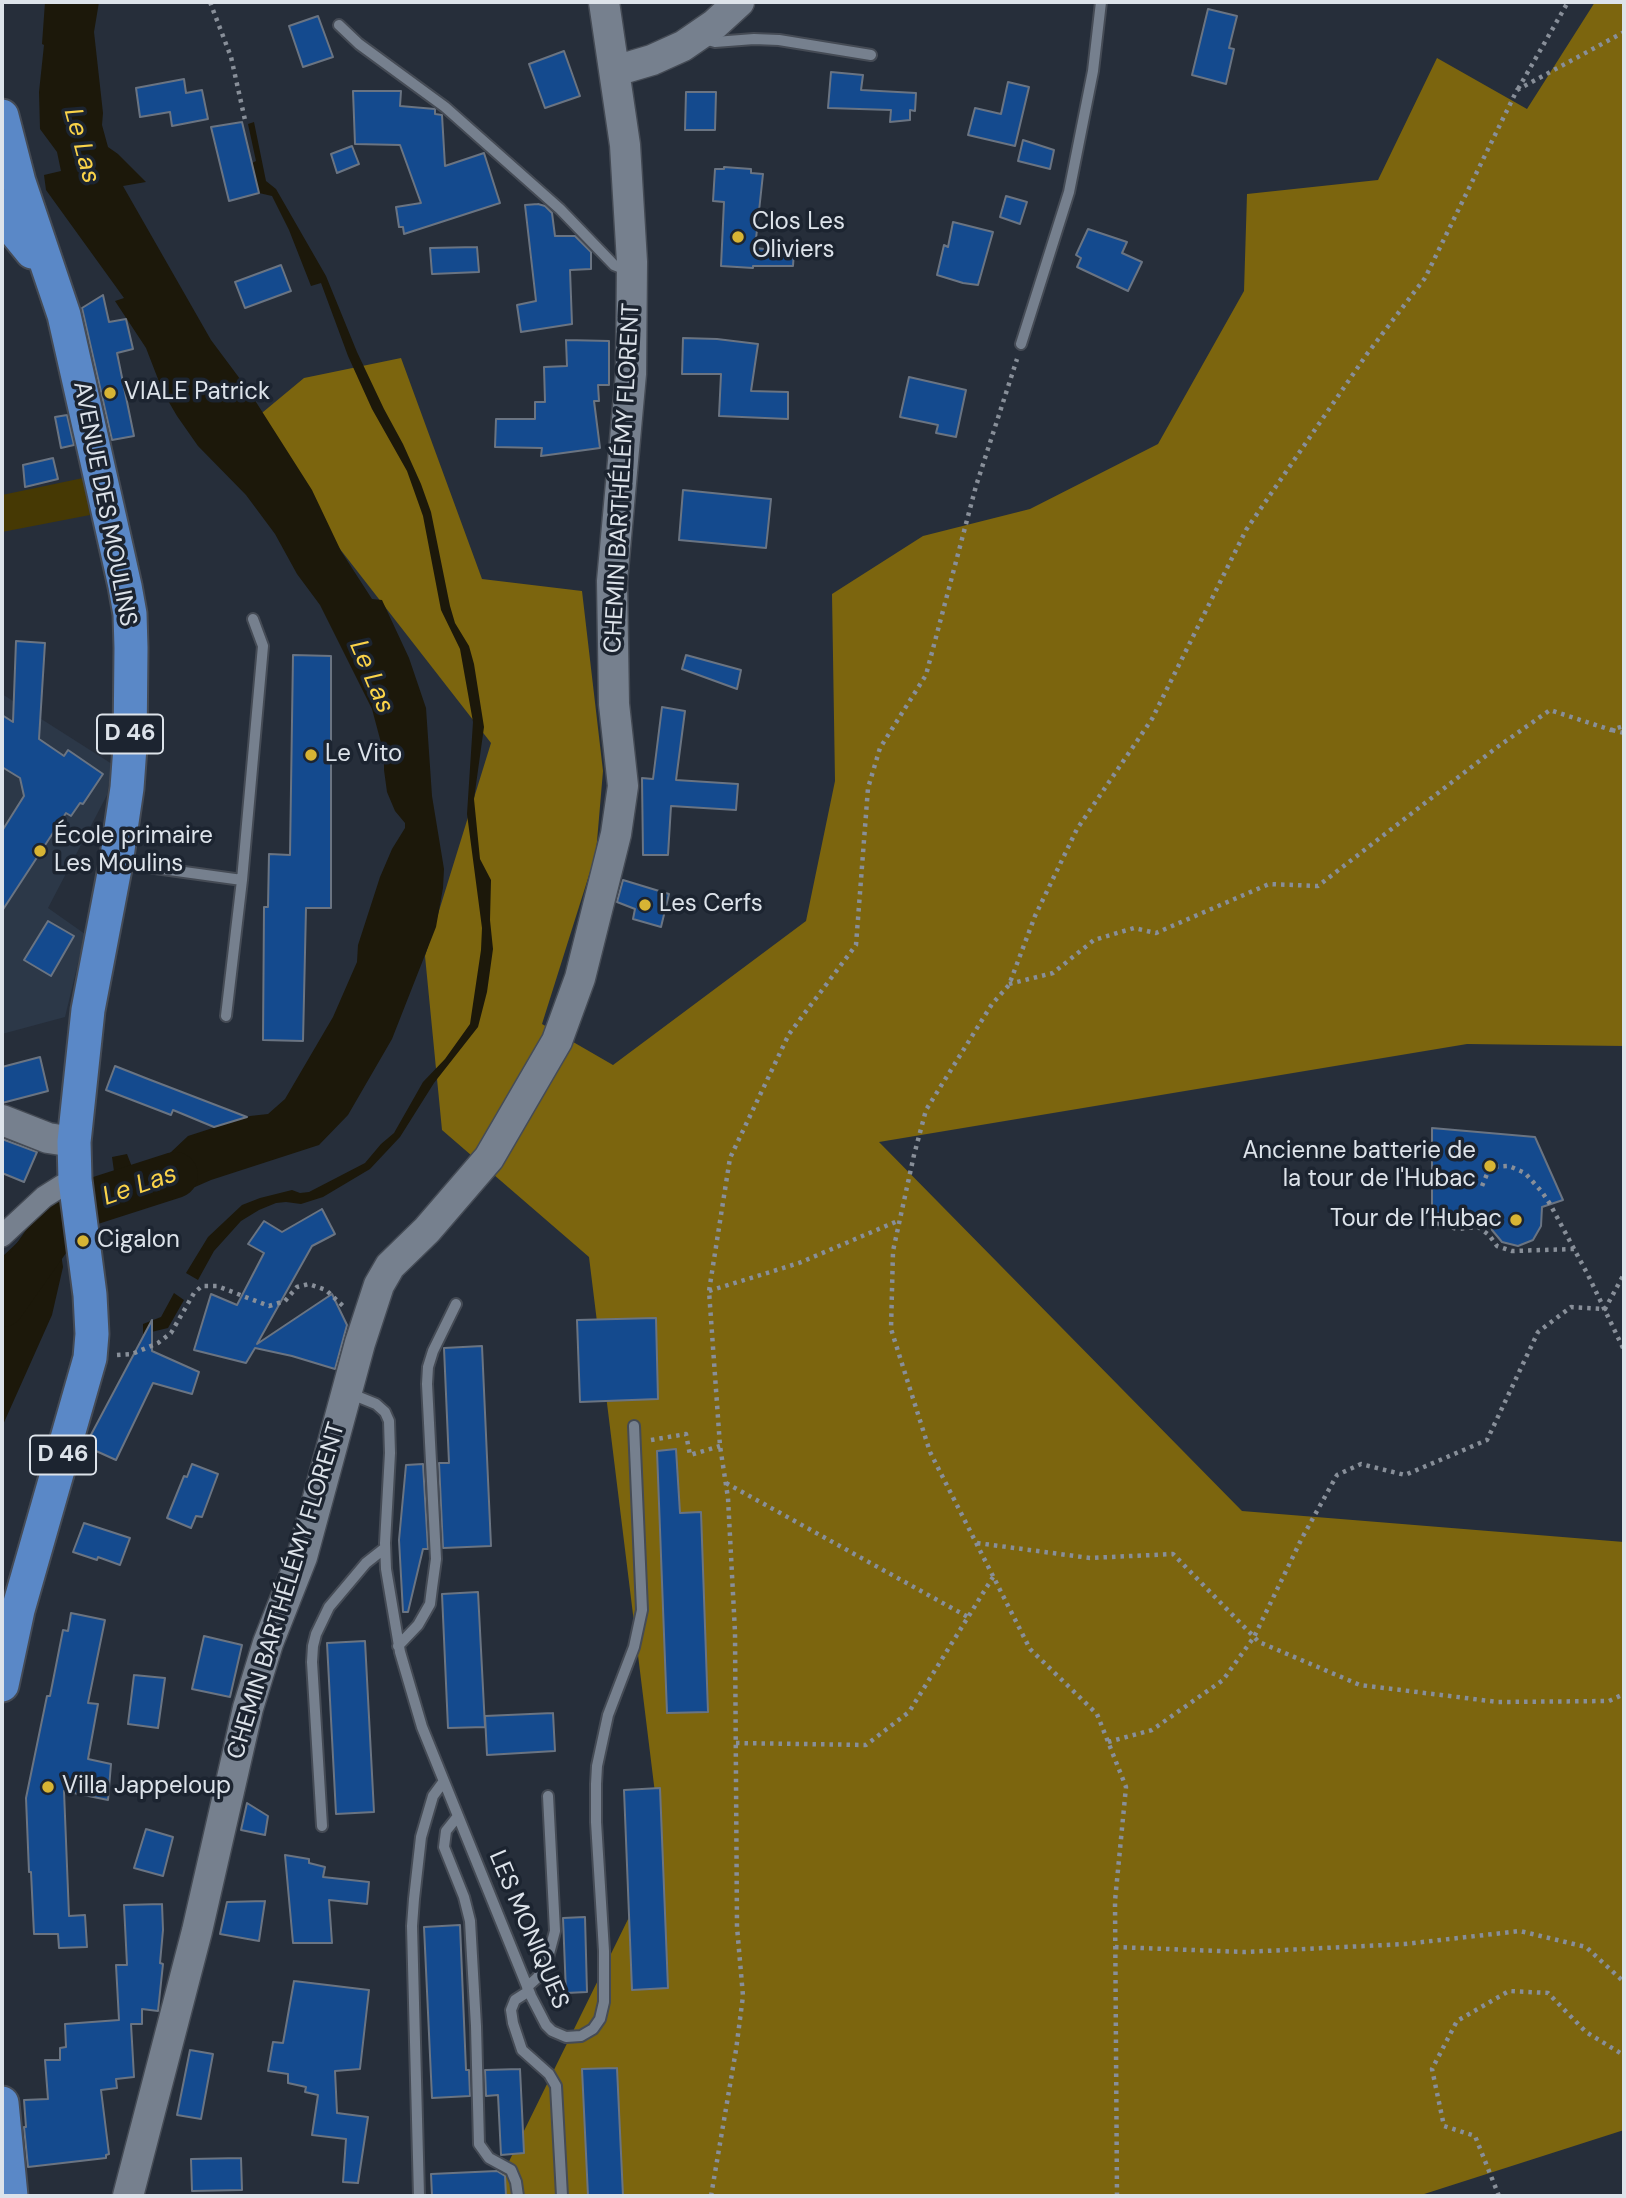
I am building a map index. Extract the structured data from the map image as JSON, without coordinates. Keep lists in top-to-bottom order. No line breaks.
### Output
{"streets":{"main road":["AVENUE DES MOULINS","D 46"],"street":["CHEMIN BARTHÉLÉMY FLORENT"],"lane":["LES MONIQUES"]},"crossings":[["CHEMIN BARTHÉLÉMY FLORENT","LES MONIQUES"],["AVENUE DES MOULINS","D 46"]],"water":["Le Las"],"places":["Clos Les Oliviers","VIALE Patrick","Le Vito","École primaire Les Moulins","Les Cerfs","Ancienne batterie de la tour de l'Hubac","Tour de l’Hubac","Cigalon","Villa Jappeloup"]}
